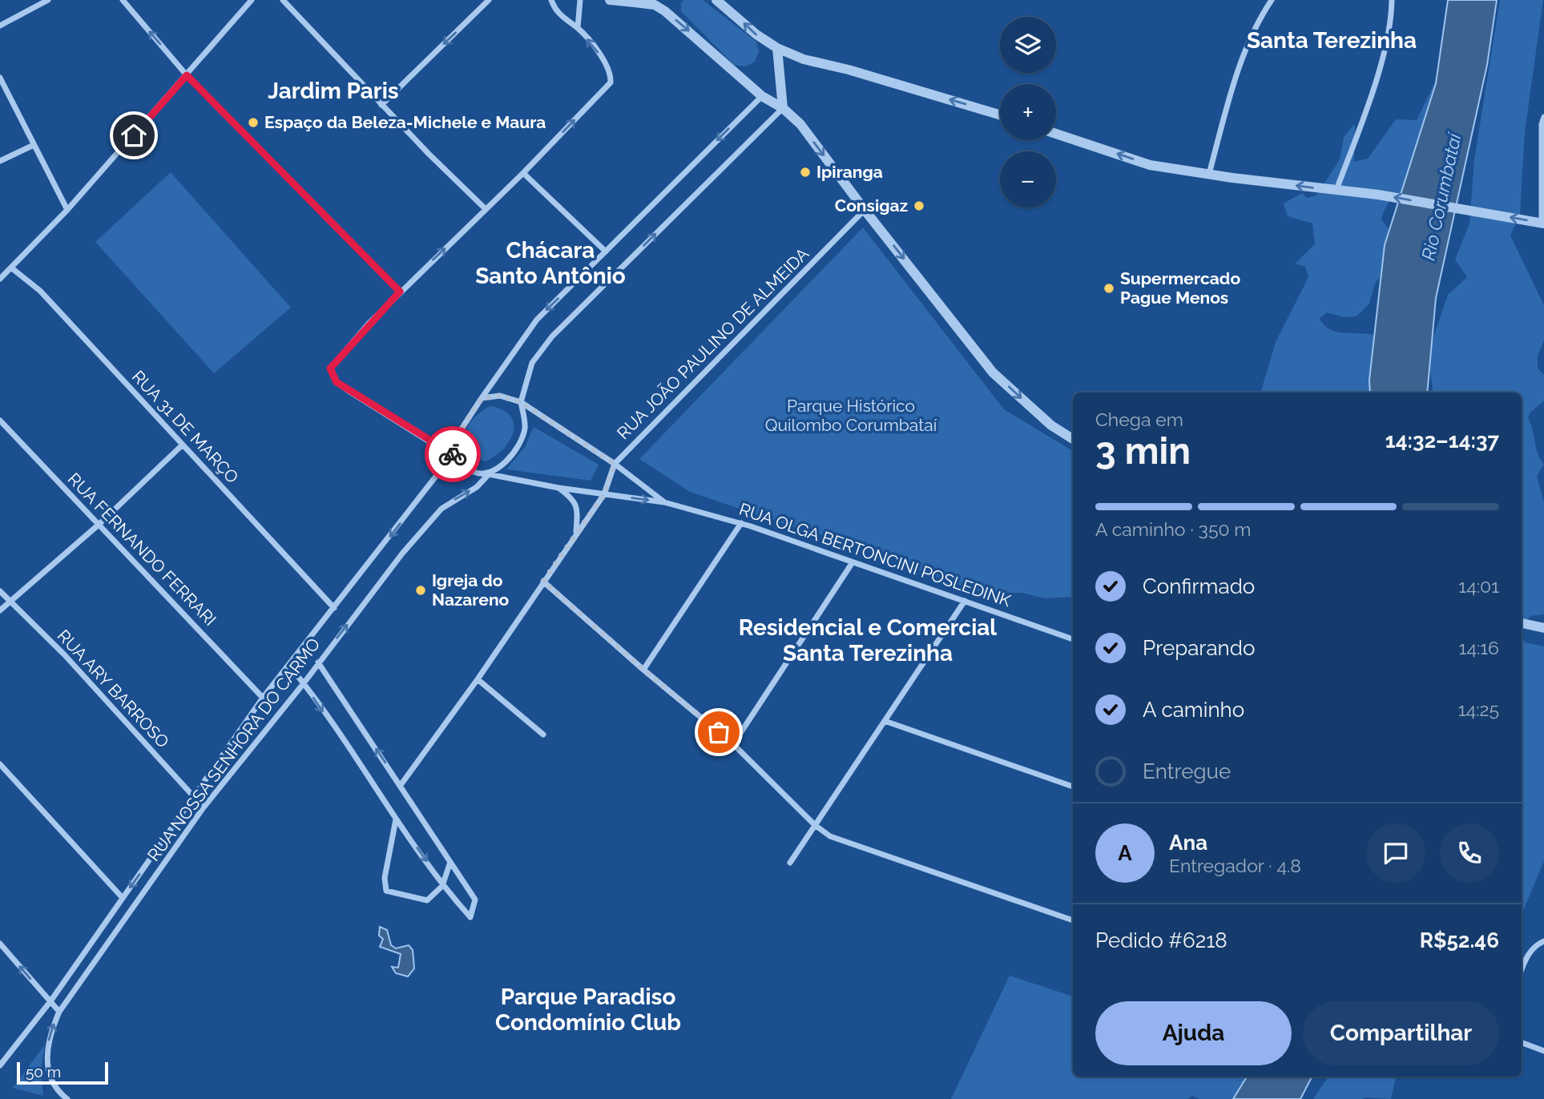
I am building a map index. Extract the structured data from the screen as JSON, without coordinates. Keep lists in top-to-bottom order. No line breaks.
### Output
{"streets":{"street":["RUA JOÃO PAULINO DE ALMEIDA","RUA 31 DE MARÇO","RUA FERNANDO FERRARI","RUA OLGA BERTONCINI POSLEDINK","RUA ARY BARROSO","RUA NOSSA SENHORA DO CARMO"]},"crossings":[["RUA JOÃO PAULINO DE ALMEIDA","RUA OLGA BERTONCINI POSLEDINK"],["RUA 31 DE MARÇO","RUA NOSSA SENHORA DO CARMO"],["RUA FERNANDO FERRARI","RUA NOSSA SENHORA DO CARMO"],["RUA OLGA BERTONCINI POSLEDINK","RUA NOSSA SENHORA DO CARMO"],["RUA ARY BARROSO","RUA NOSSA SENHORA DO CARMO"]],"districts":["Santa Terezinha","Jardim Paris","Chácara Santo Antônio","Residencial e Comercial Santa Terezinha","Parque Paradiso Condomínio Club"],"water":["Rio Corumbataí"],"parks":["Parque Histórico Quilombo Corumbataí"],"places":["Espaço da Beleza-Michele e Maura","Ipiranga","Consigaz","Supermercado Pague Menos","Igreja do Nazareno"],"scale_bar":"50 m","page":{"map_buttons":["+","−"],"heading":["3 min","Chega em","14:32–14:37"],"panel":["Ana","Entregador · 4.8","Pedido #6218","R$52.46"],"bar":"A caminho · 350 m","list":[["Confirmado","14:01"],["Preparando","14:16"],["A caminho","14:25"],"Entregue"],"round":"A","buttons":["Ajuda","Compartilhar"],"scale":"50 m"}}
